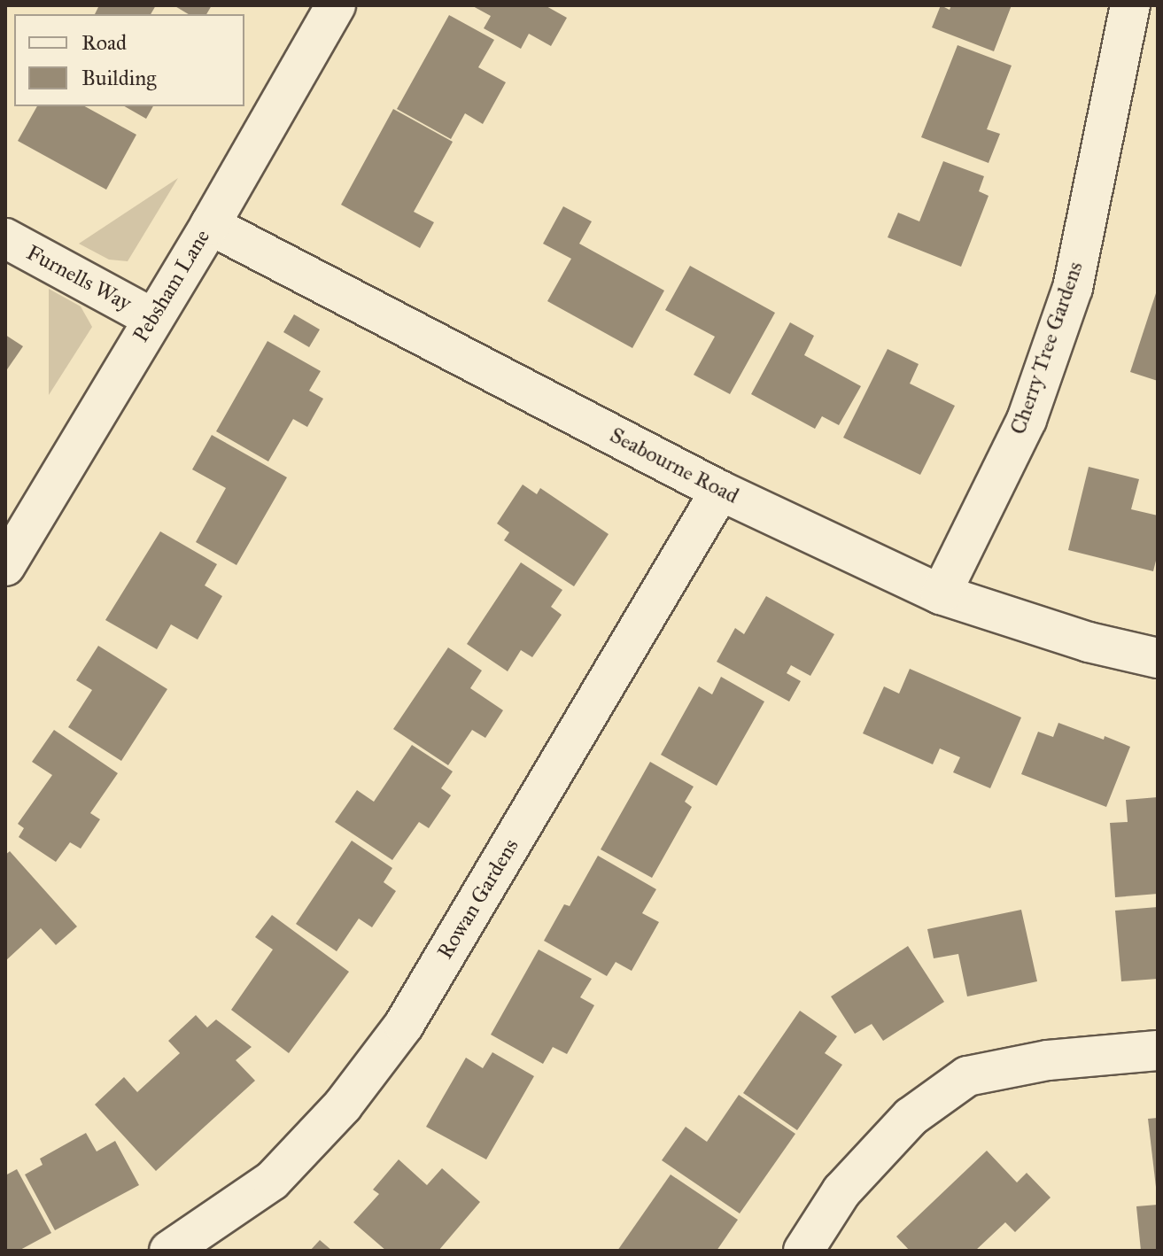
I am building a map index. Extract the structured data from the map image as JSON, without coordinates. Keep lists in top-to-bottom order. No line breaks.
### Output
{"streets":{"street":["Furnells Way","Pebsham Lane","Cherry Tree Gardens","Seabourne Road","Rowan Gardens"]},"crossings":[["Furnells Way","Pebsham Lane"],["Pebsham Lane","Seabourne Road"],["Cherry Tree Gardens","Seabourne Road"],["Seabourne Road","Rowan Gardens"]],"legend":["Road","Building"]}
